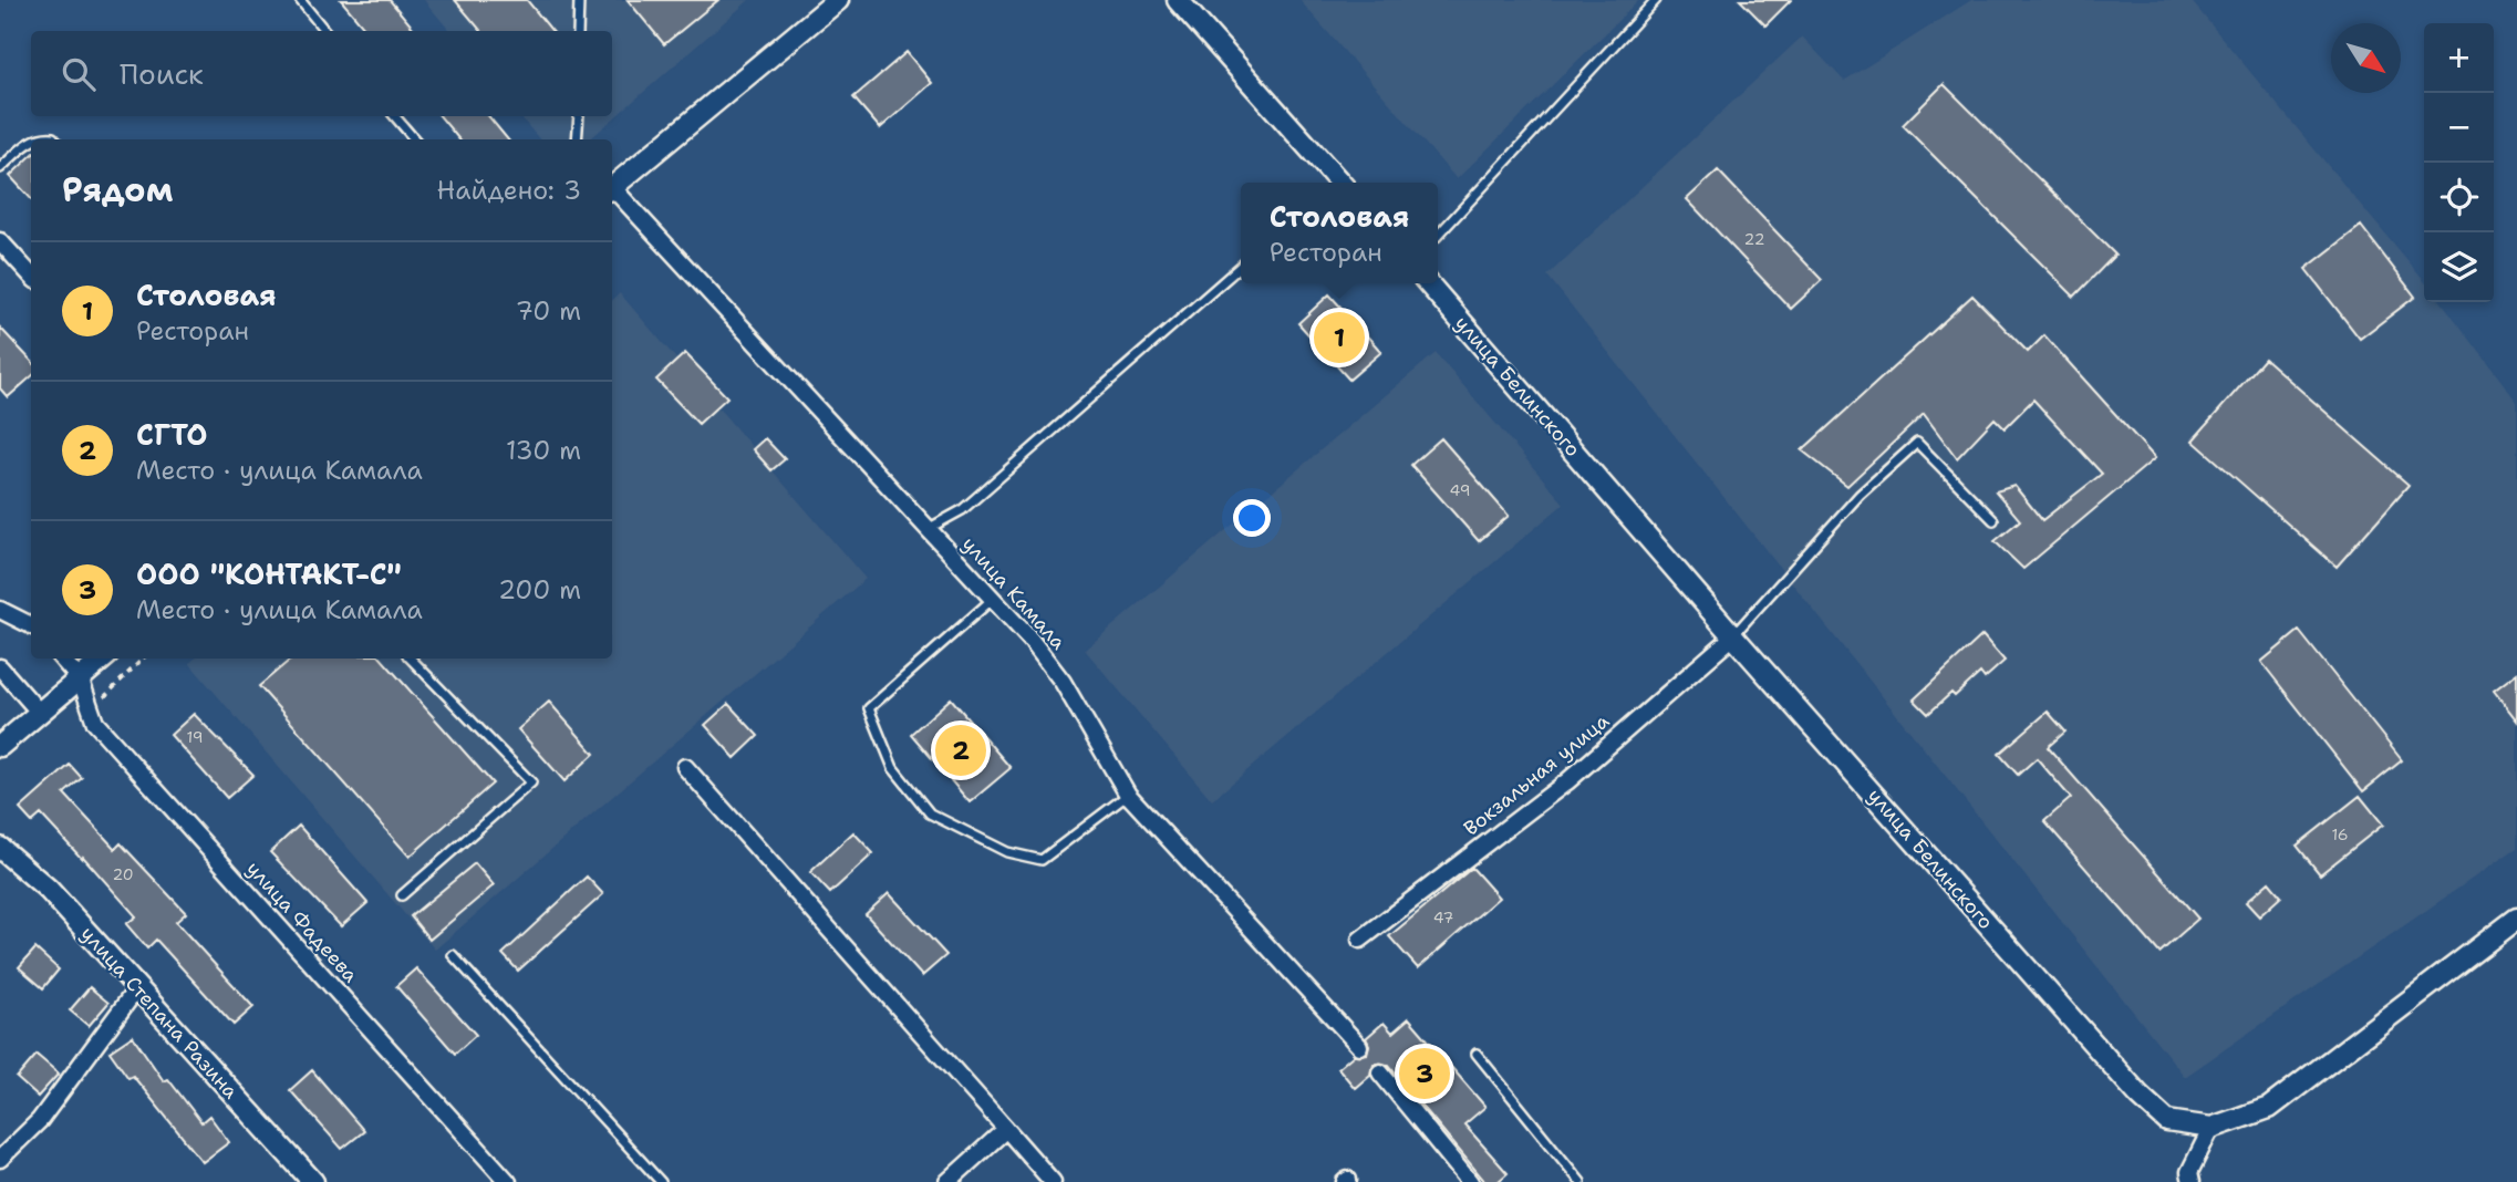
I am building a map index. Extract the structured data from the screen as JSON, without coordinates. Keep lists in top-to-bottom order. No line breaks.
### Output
{"streets":{"street":["улица Белинского","улица Камала","Вокзальная улица","улица Фадеева","улица Степана Разина"]},"crossings":[["улица Белинского","Вокзальная улица"]],"house_numbers":["22","49","19","16","20","47"],"north":"bottom right","page":{"map_buttons":["+","−"],"search":"Поиск","heading":["Рядом","Найдено: 3"],"popup":["Столовая","Ресторан"],"list":[{"mark":"1","name":"Столовая","note":"Ресторан","value":"70 m"},{"mark":"2","name":"СГТО","note":"Место · улица Камала","value":"130 m"},{"mark":"3","name":"ООО \"КОНТАКТ-С\"","note":"Место · улица Камала","value":"200 m"}],"pins":["1","2","3"]}}
